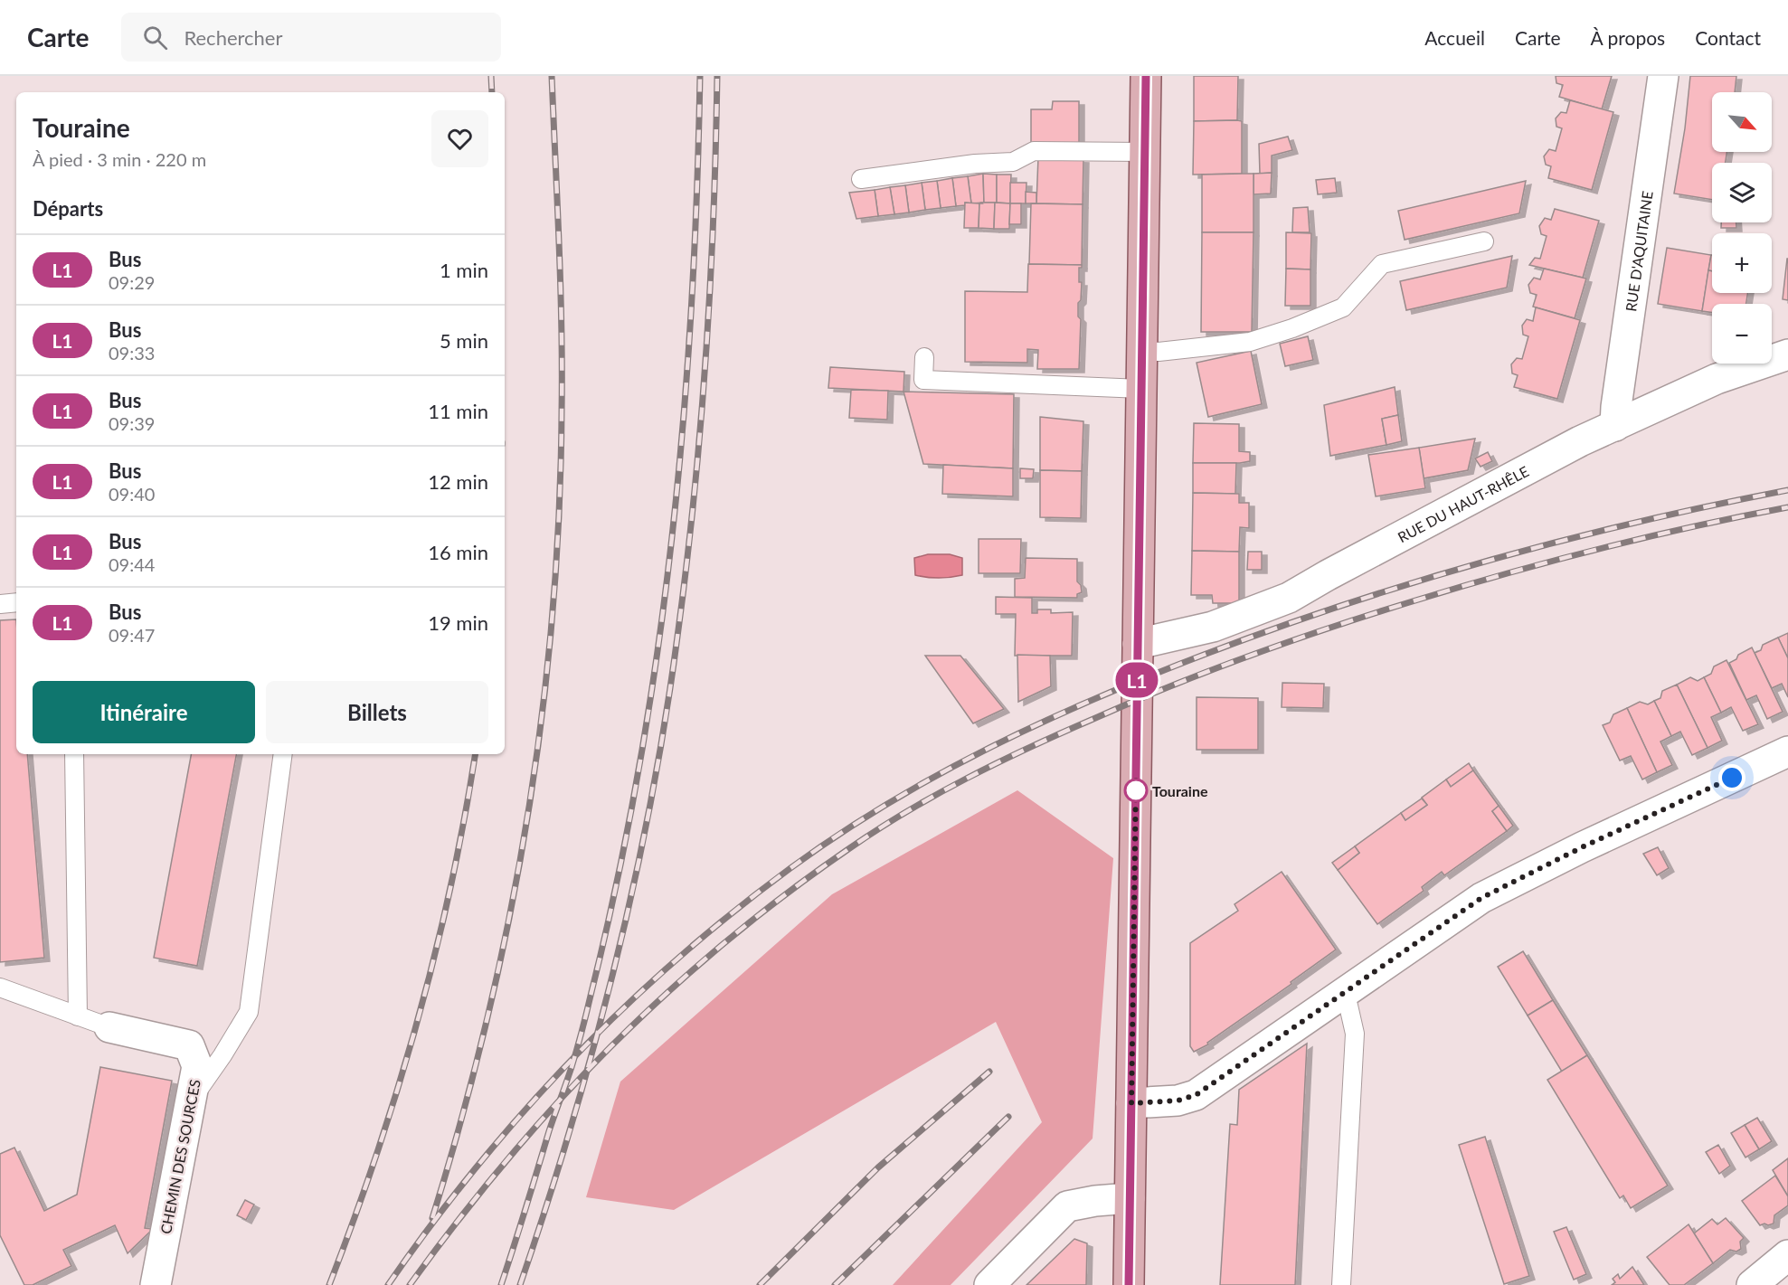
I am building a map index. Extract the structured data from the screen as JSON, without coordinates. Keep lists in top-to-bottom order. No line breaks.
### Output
{"streets":{"street":["RUE D'AQUITAINE","RUE DU HAUT-RHÊLE","CHEMIN DES SOURCES"]},"crossings":[["RUE D'AQUITAINE","RUE DU HAUT-RHÊLE"]],"places":["Touraine"],"lines":["bus line L1"],"north":"bottom right","page":{"header":"Carte","search":"Rechercher","nav":["Accueil","Carte","À propos","Contact"],"on_map":"L1","map_buttons":["+","−"],"heading":[["Touraine","À pied · 3 min · 220 m"],"Départs"],"list":[{"mark":"L1","name":"Bus","note":"09:29","value":"1 min"},{"mark":"L1","name":"Bus","note":"09:33","value":"5 min"},{"mark":"L1","name":"Bus","note":"09:39","value":"11 min"},{"mark":"L1","name":"Bus","note":"09:40","value":"12 min"},{"mark":"L1","name":"Bus","note":"09:44","value":"16 min"},{"mark":"L1","name":"Bus","note":"09:47","value":"19 min"}],"buttons":["Itinéraire","Billets"]}}
